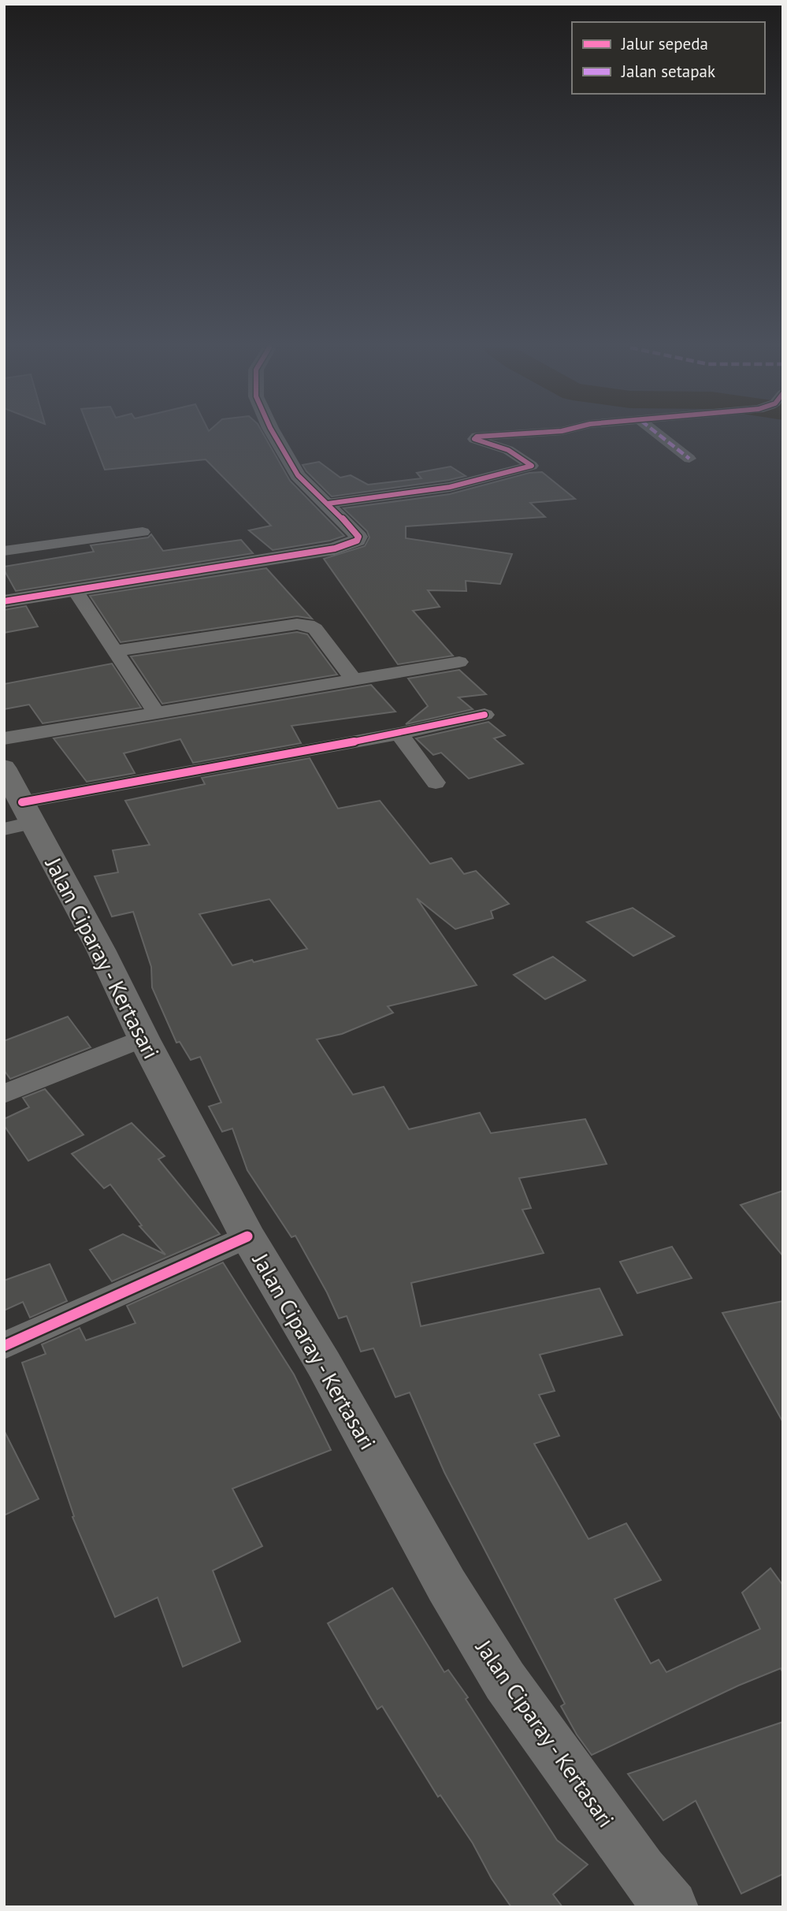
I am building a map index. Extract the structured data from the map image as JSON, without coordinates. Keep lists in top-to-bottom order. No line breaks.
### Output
{"streets":{"street":["Jalan Ciparay - Kertasari"]},"legend":["Jalur sepeda","Jalan setapak"]}
